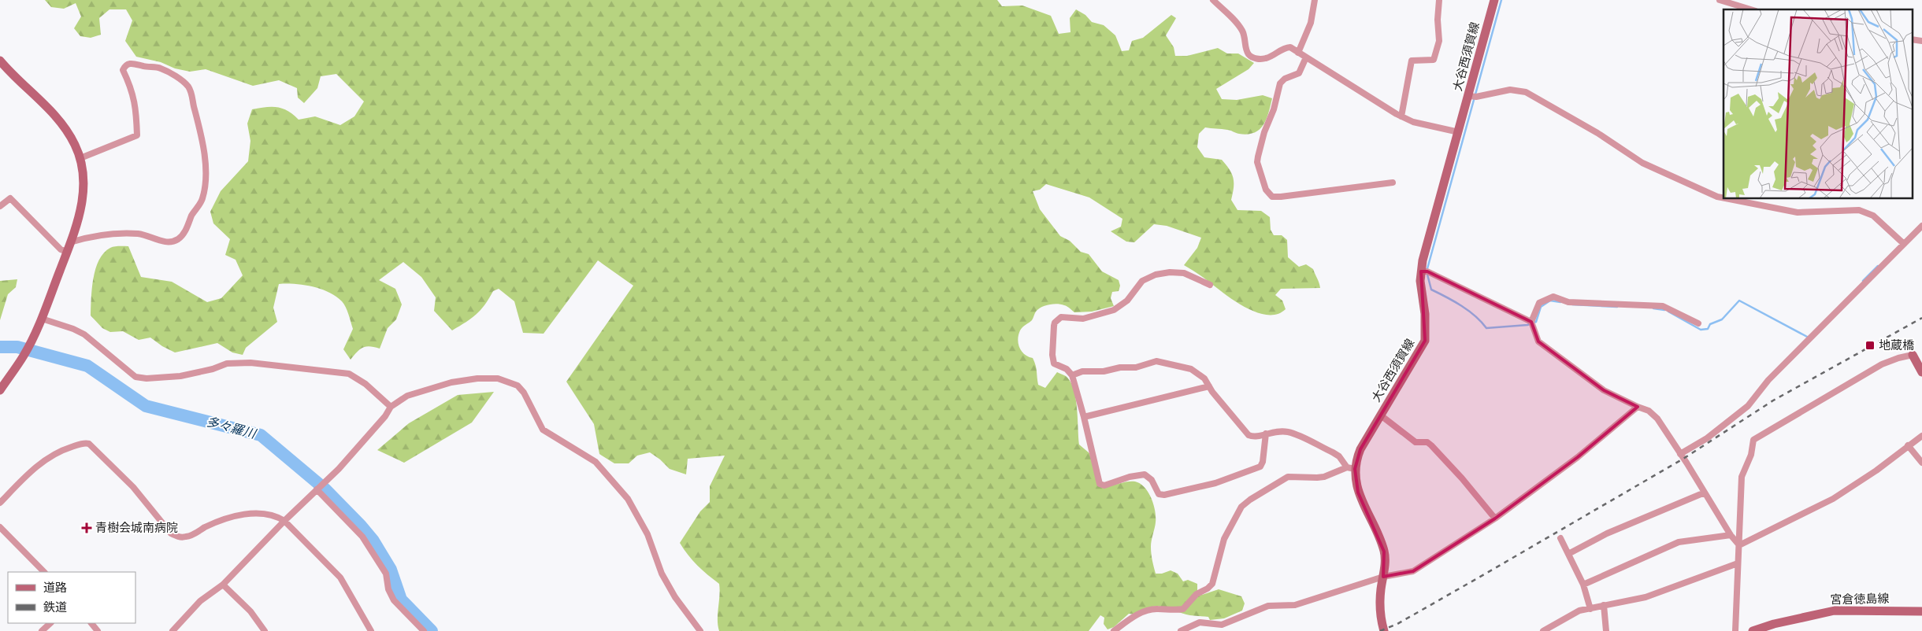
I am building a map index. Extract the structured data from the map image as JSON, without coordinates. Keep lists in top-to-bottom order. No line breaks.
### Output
{"streets":{"main road":["大谷西須賀線","宮倉徳島線"]},"water":["多々羅川"],"places":{"transit":["地蔵橋"],"health":["青樹会城南病院"]},"legend":["道路","鉄道"]}
